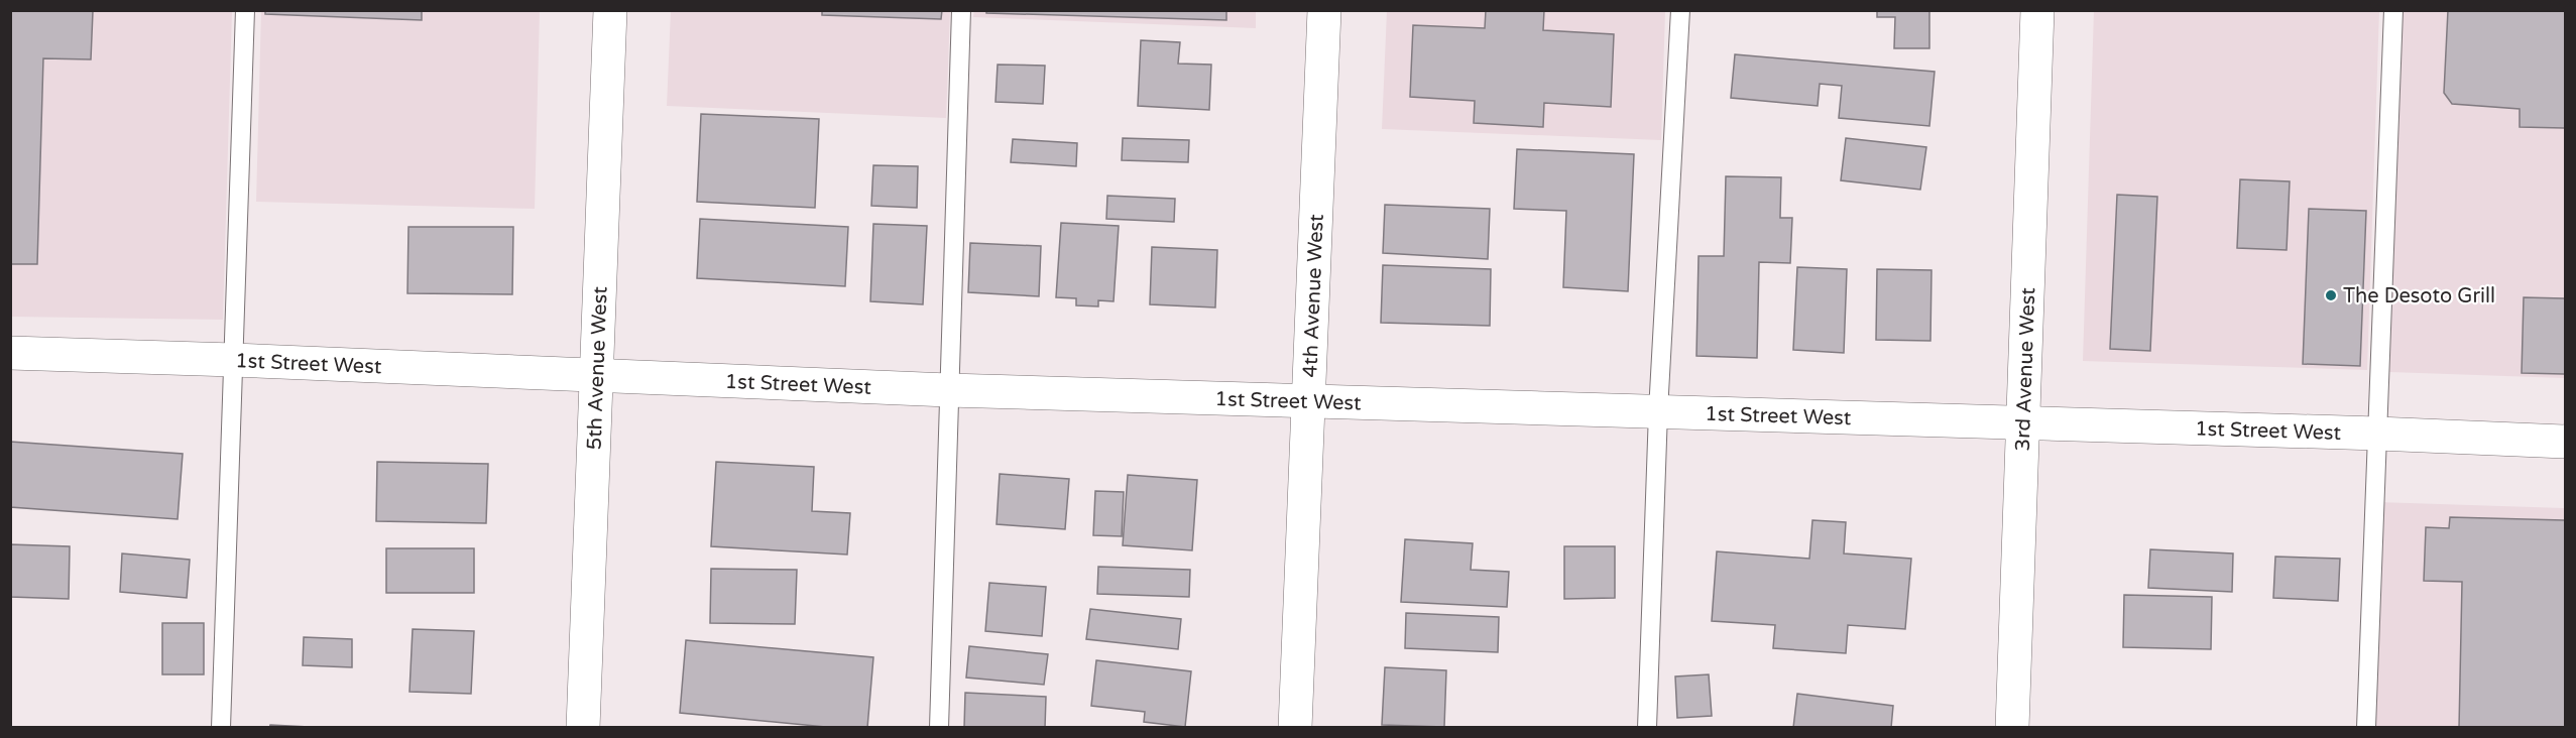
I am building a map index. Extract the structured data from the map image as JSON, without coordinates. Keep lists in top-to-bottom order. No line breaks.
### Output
{"streets":{"street":["4th Avenue West","1st Street West","5th Avenue West","3rd Avenue West"]},"crossings":[["4th Avenue West","1st Street West"],["1st Street West","5th Avenue West"],["1st Street West","3rd Avenue West"]],"places":["The Desoto Grill"]}
